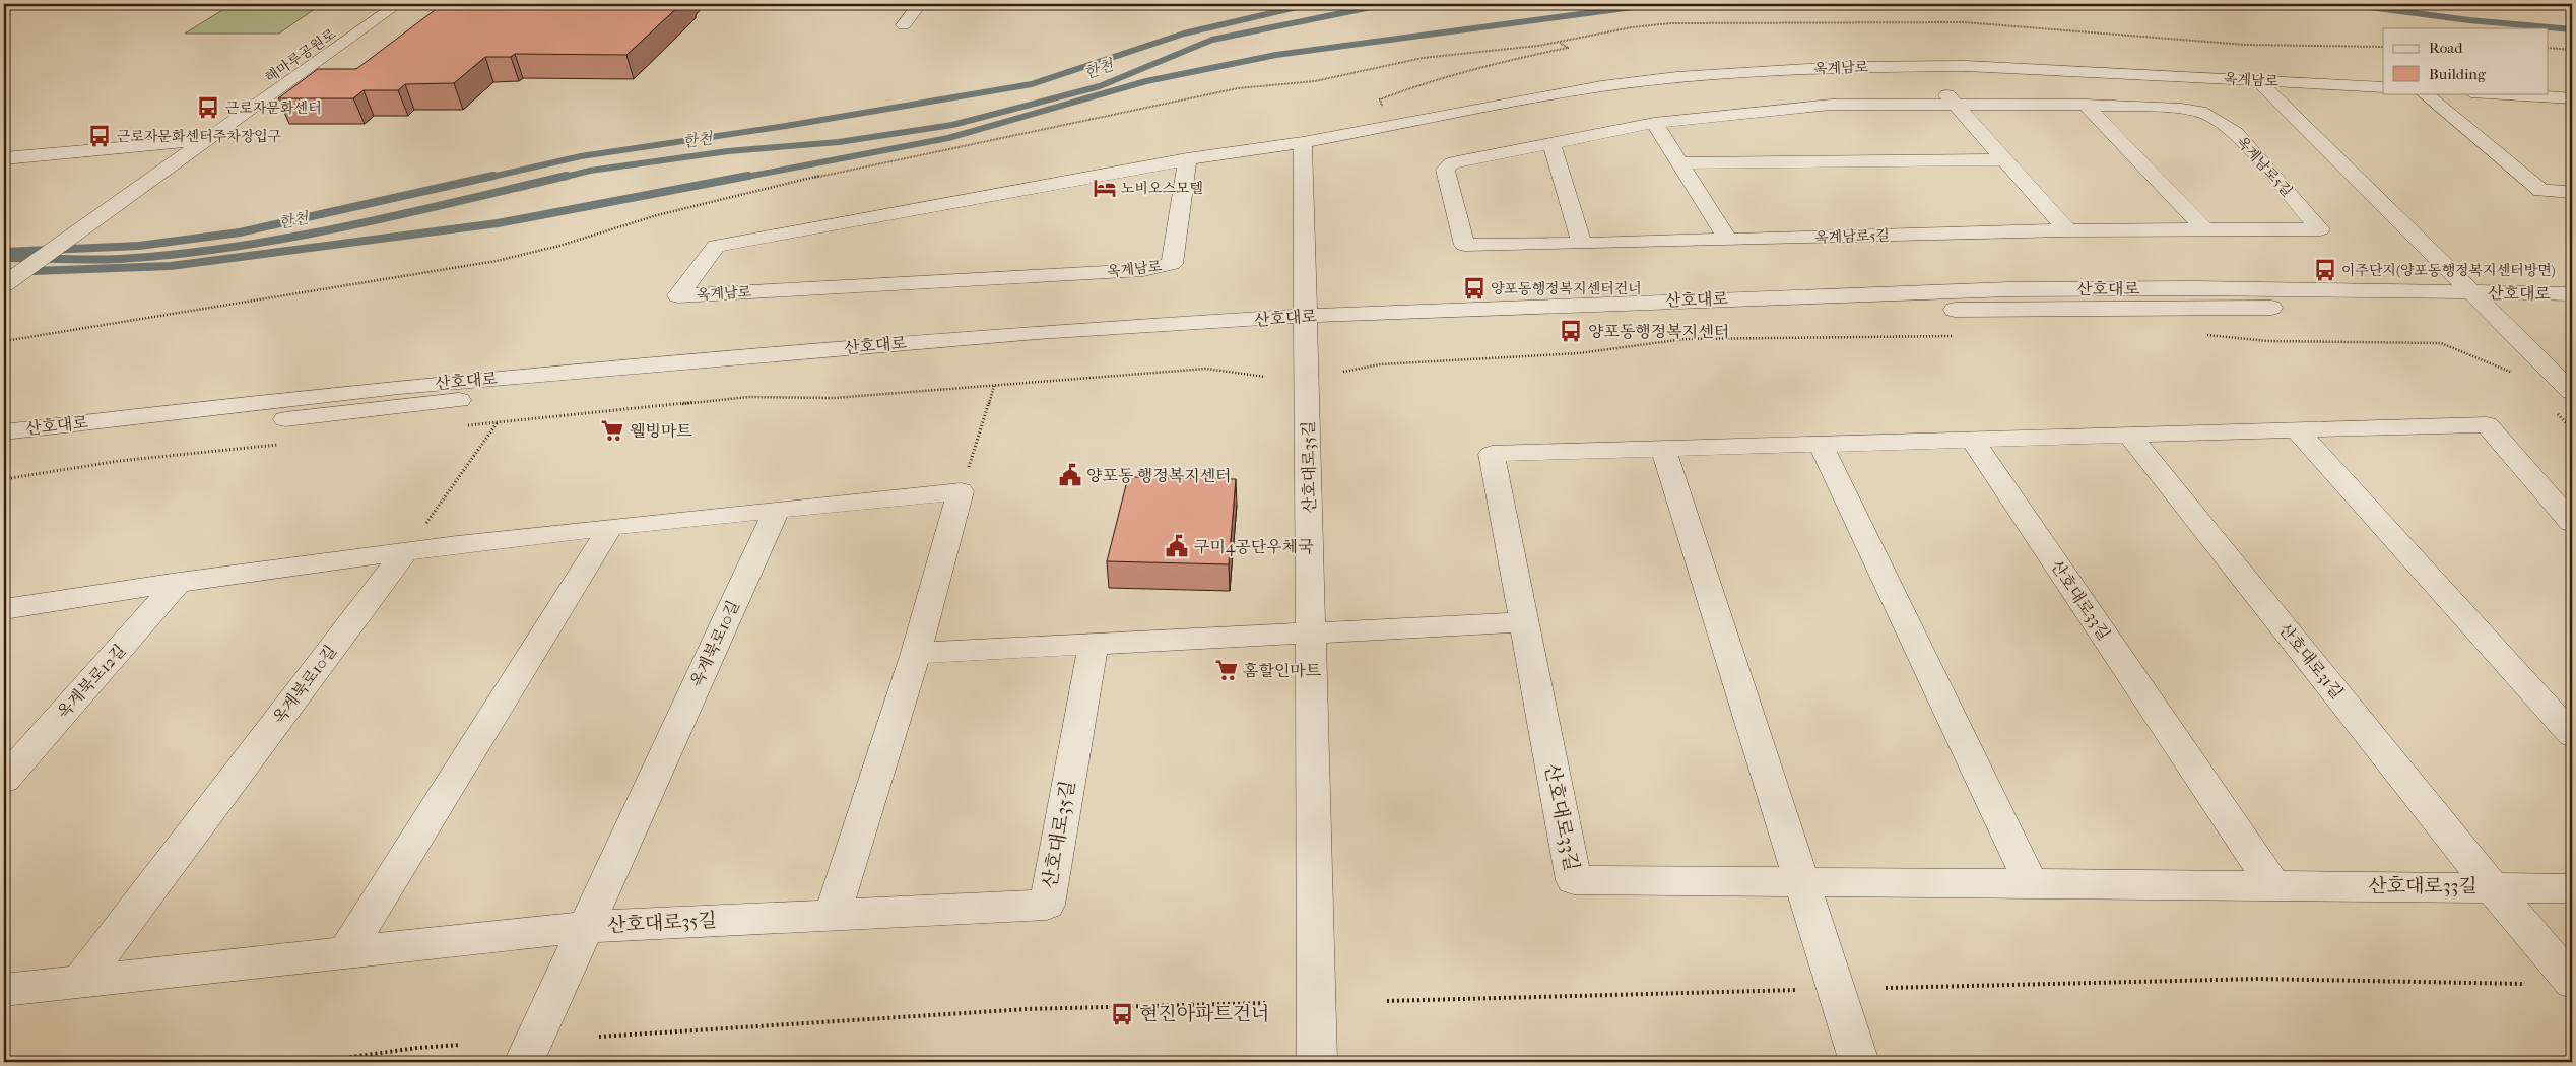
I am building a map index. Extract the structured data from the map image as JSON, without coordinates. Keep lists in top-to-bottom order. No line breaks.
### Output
{"streets":{"street":["해마루공원로","옥계남로","옥계남로5길","산호대로","산호대로35길","산호대로33길","옥계북로10길","산호대로31길","옥계북로12길"]},"crossings":[["산호대로","산호대로35길"],["산호대로35길","옥계북로10길"],["산호대로33길","산호대로31길"]],"water":["한천"],"places":{"bus stop":["근로자문화센터","근로자문화센터주차장입구","이주단지(양포동행정복지센터방면)","양포동행정복지센터건너","양포동행정복지센터","현진아파트건너"],"hotel":["노비오스모텔"],"supermarket":["웰빙마트","홈할인마트"],"public building":["양포동 행정복지센터","구미4공단우체국"]},"legend":["Road","Building"]}
